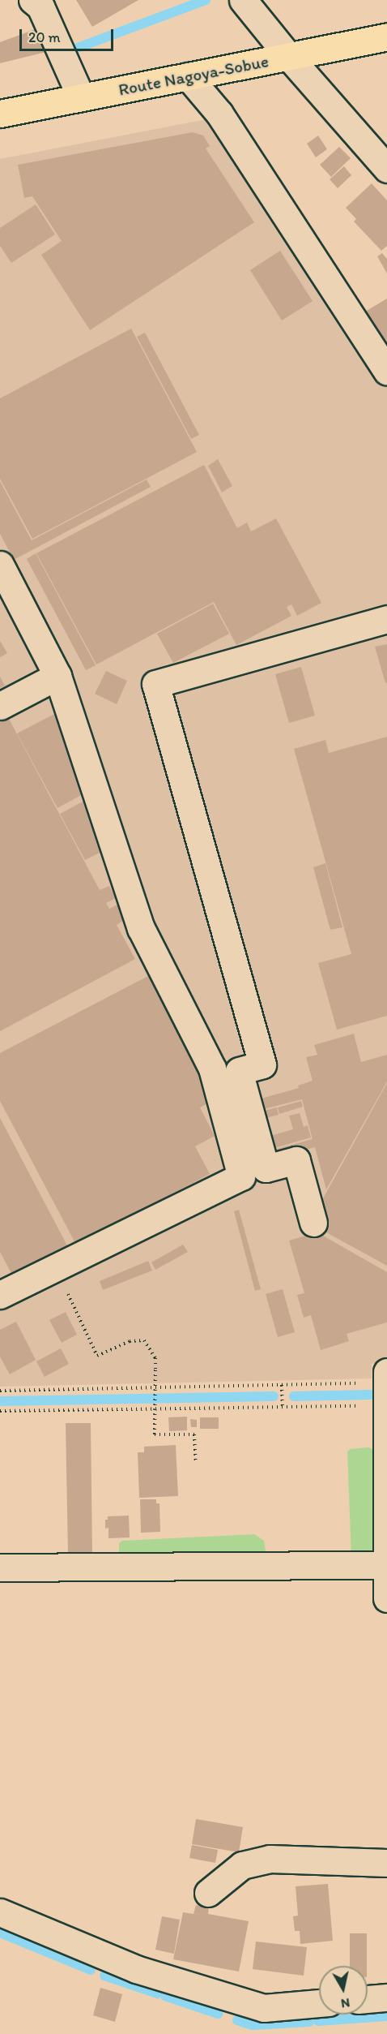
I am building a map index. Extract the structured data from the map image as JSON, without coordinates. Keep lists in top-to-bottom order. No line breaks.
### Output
{"streets":{"main road":["Route Nagoya-Sobue"]},"scale_bar":"20 m","north":"bottom"}
